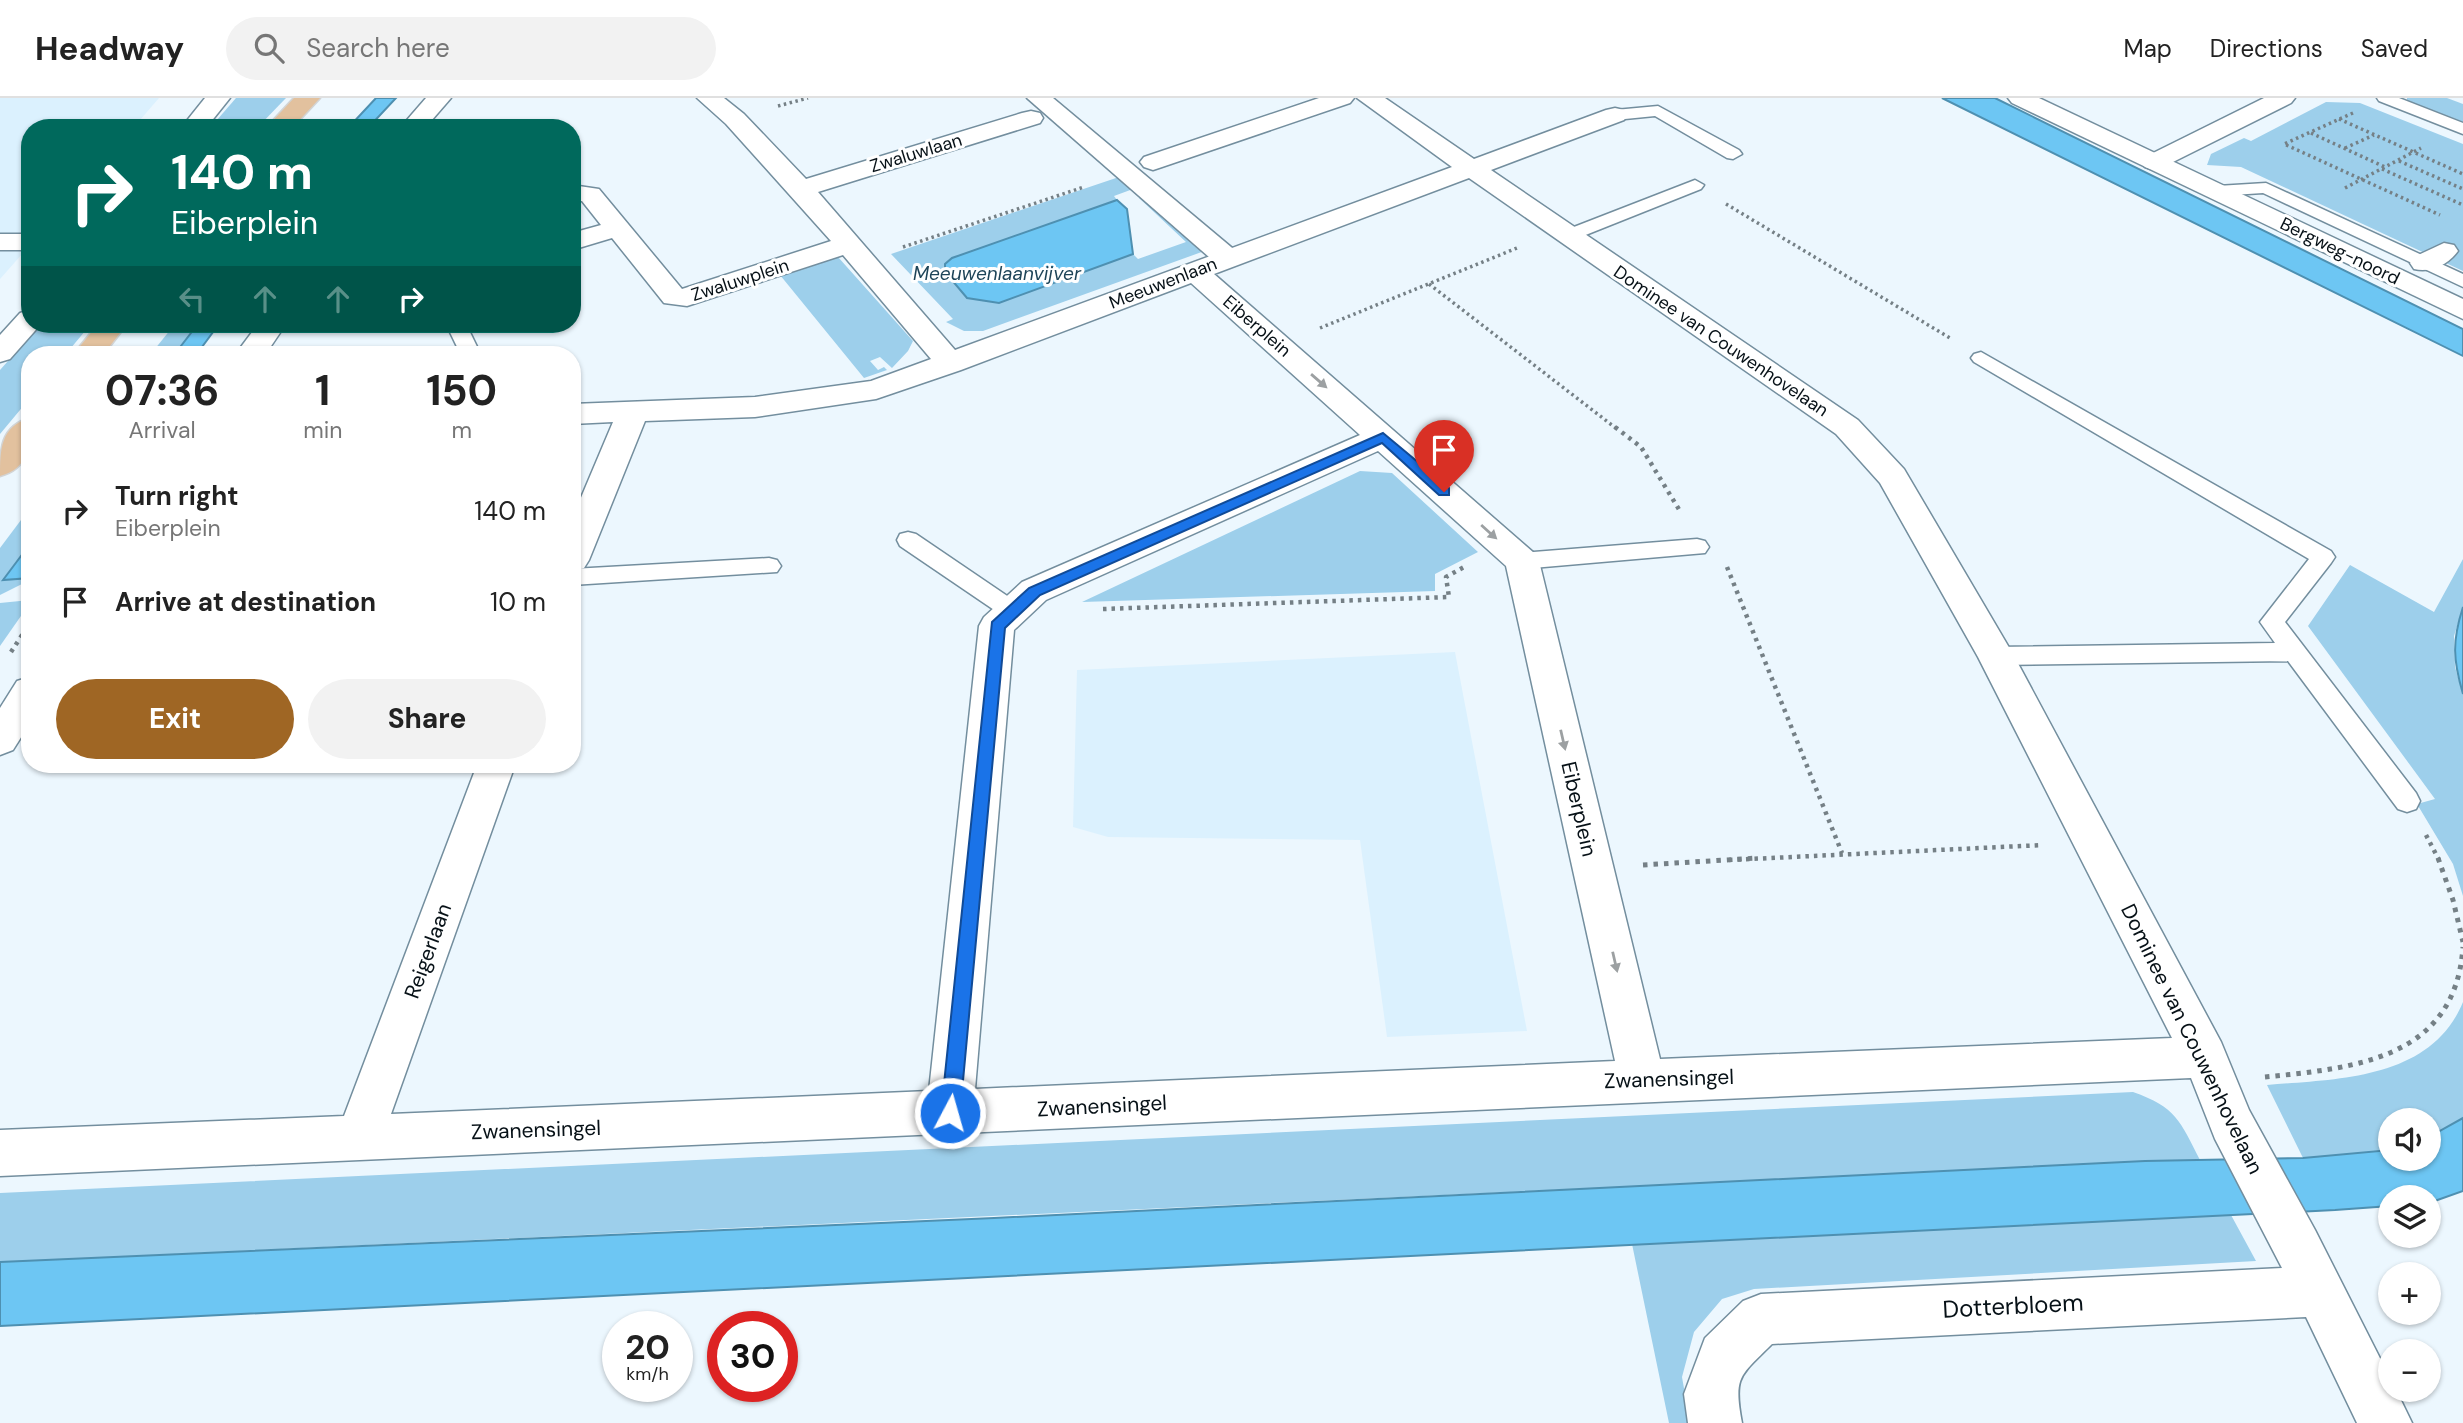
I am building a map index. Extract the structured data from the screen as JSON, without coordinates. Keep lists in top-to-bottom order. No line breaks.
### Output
{"streets":{"street":["Zwaluwlaan","Bergweg-noord","Zwaluwplein","Meeuwenlaan","Eiberplein","Dominee van Couwenhovelaan","Reigerlaan","Zwanensingel","Dotterbloem"]},"crossings":[["Meeuwenlaan","Eiberplein"],["Meeuwenlaan","Dominee van Couwenhovelaan"],["Eiberplein","Zwanensingel"],["Dominee van Couwenhovelaan","Zwanensingel"],["Dominee van Couwenhovelaan","Dotterbloem"],["Reigerlaan","Zwanensingel"]],"one_way":["Eiberplein"],"water":["Meeuwenlaanvijver"],"page":{"header":"Headway","search":"Search here","nav":["Map","Directions","Saved"],"turn":["140 m","Eiberplein"],"eta":["07:36","Arrival","1","min","150","m"],"list":[{"name":"Turn right","note":"Eiberplein","value":"140 m"},{"name":"Arrive at destination","value":"10 m"}],"buttons":["Exit","Share"],"map_buttons":["+","−"],"speed":"20 km/h","limit":"30"}}
